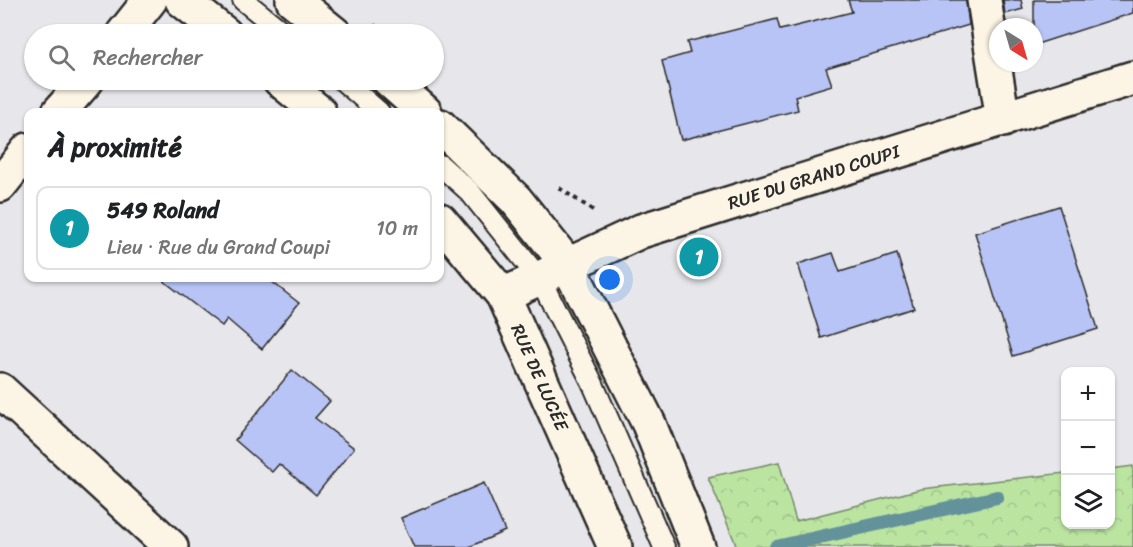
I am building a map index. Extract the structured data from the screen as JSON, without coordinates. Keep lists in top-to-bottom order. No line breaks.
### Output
{"streets":{"street":["RUE DU GRAND COUPI","RUE DE LUCÉE"]},"crossings":[["RUE DU GRAND COUPI","RUE DE LUCÉE"]],"north":"bottom right","page":{"search":"Rechercher","heading":"À proximité","list":[{"mark":"1","name":"549 Roland","note":"Lieu · Rue du Grand Coupi","value":"10 m"}],"pins":"1","map_buttons":["+","−"]}}
